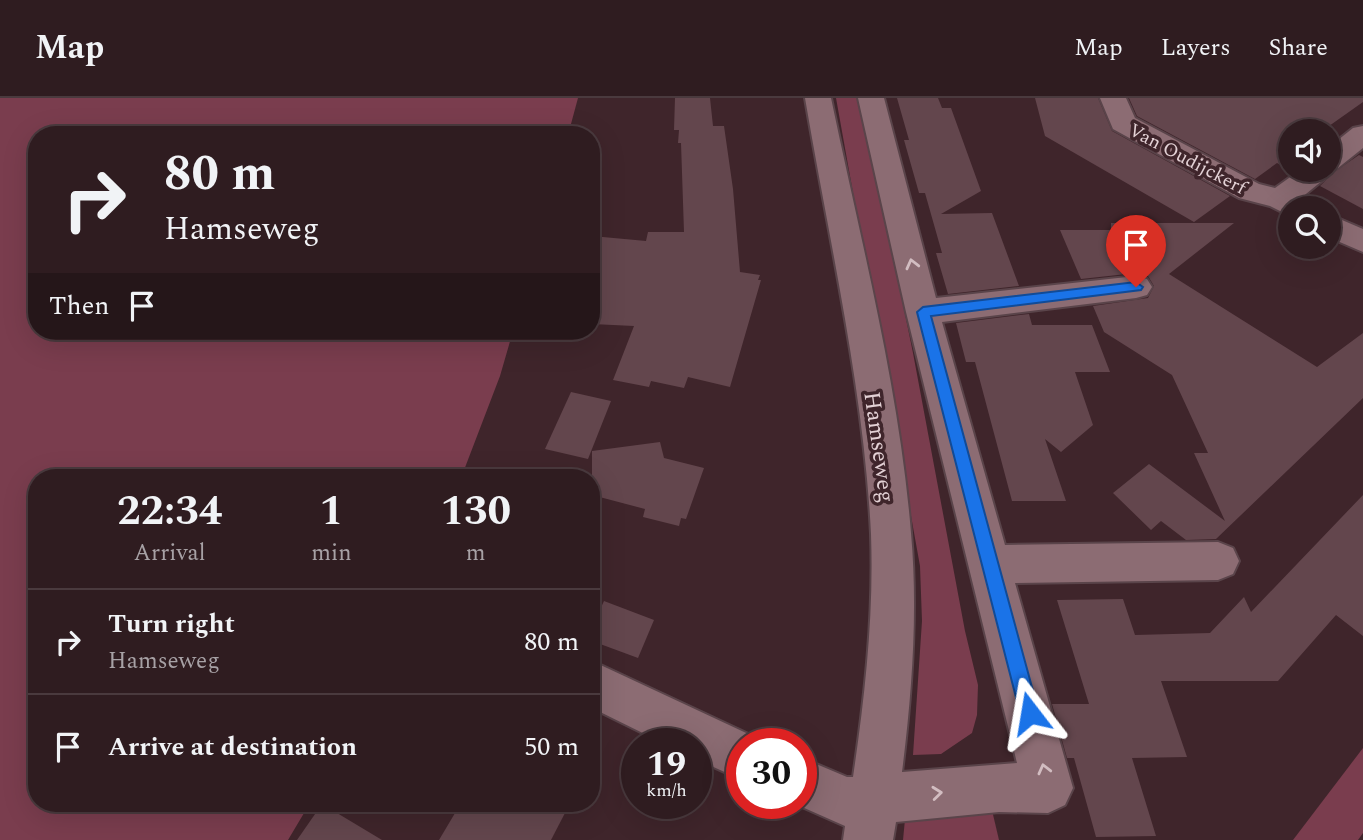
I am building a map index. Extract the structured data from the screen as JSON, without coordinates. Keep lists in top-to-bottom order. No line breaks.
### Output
{"streets":{"street":["Van Oudijckerf","Hamseweg"]},"page":{"header":"Map","nav":["Map","Layers","Share"],"turn":["80 m","Hamseweg"],"then":"Then","eta":["22:34","Arrival","1","min","130","m"],"list":[{"name":"Turn right","note":"Hamseweg","value":"80 m"},{"name":"Arrive at destination","value":"50 m"}],"speed":"19 km/h","limit":"30"}}
